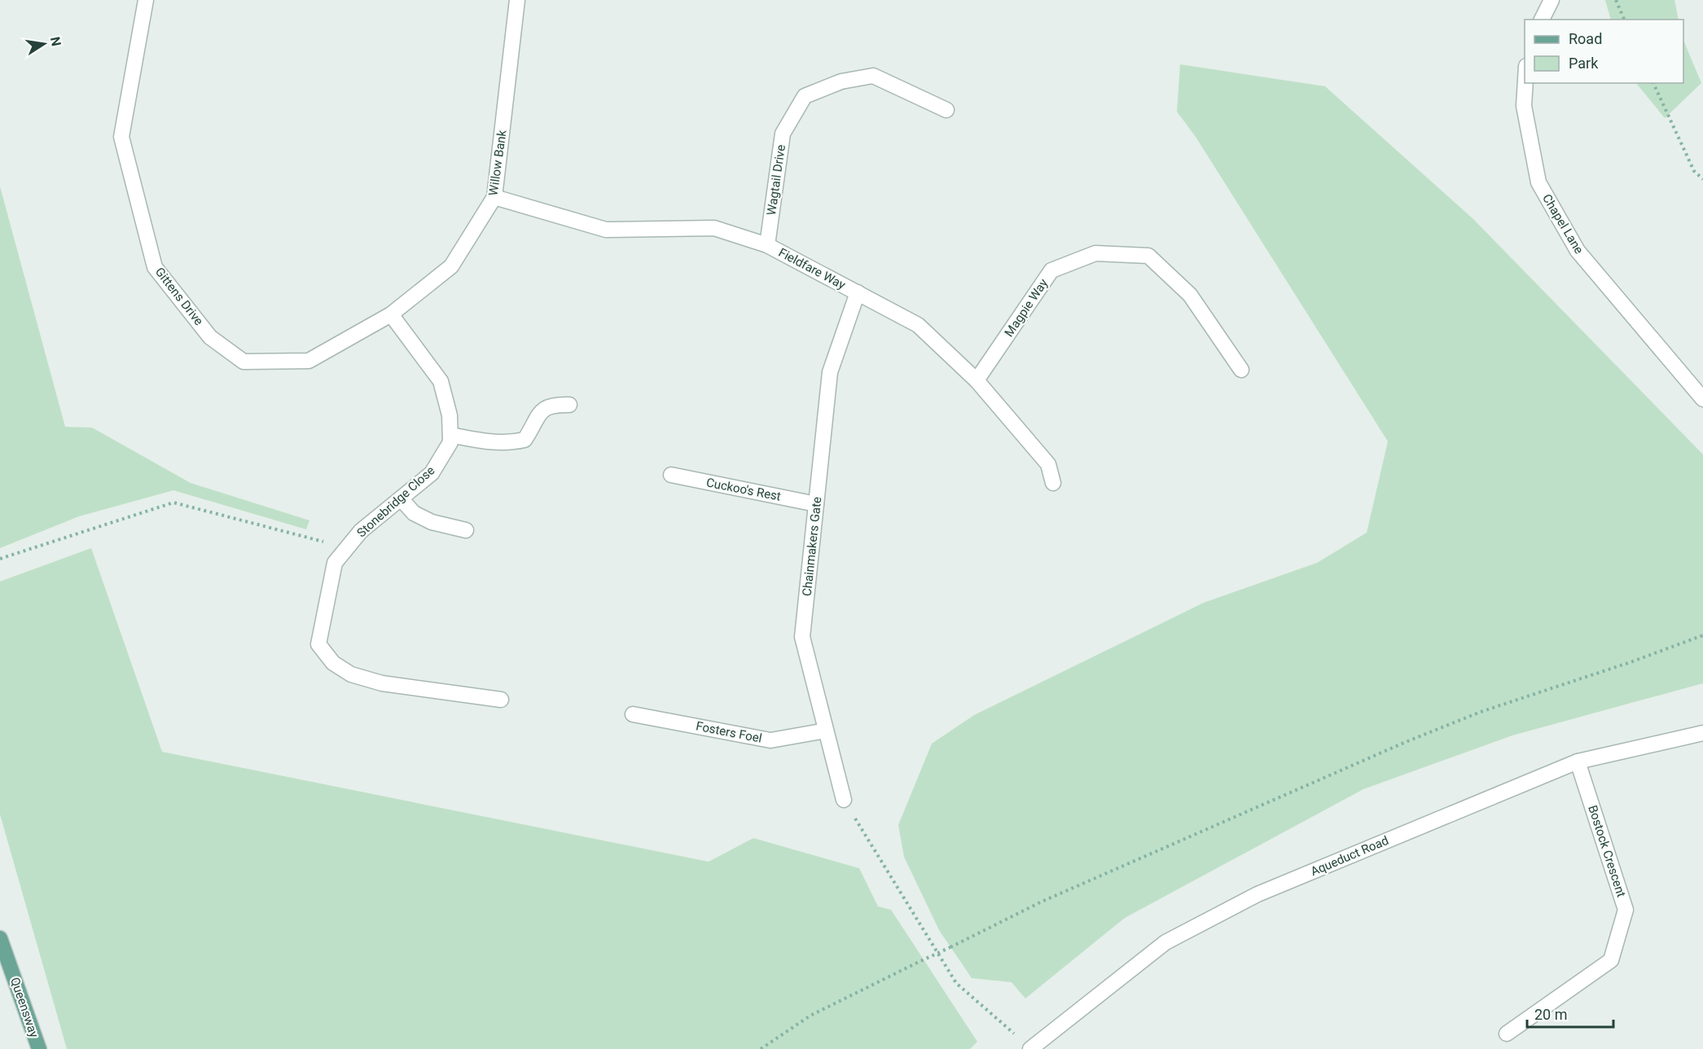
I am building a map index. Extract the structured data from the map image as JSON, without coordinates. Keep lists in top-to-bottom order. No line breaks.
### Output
{"streets":{"main road":["Queensway"],"street":["Willow Bank","Wagtail Drive","Chapel Lane","Fieldfare Way","Gittens Drive","Magpie Way","Cuckoo's Rest","Stonebridge Close","Chainmakers Gate","Fosters Foel","Bostock Crescent","Aqueduct Road"]},"crossings":[["Willow Bank","Fieldfare Way"],["Willow Bank","Gittens Drive"],["Willow Bank","Stonebridge Close"],["Wagtail Drive","Fieldfare Way"],["Fieldfare Way","Magpie Way"],["Fieldfare Way","Chainmakers Gate"],["Gittens Drive","Stonebridge Close"],["Cuckoo's Rest","Chainmakers Gate"],["Chainmakers Gate","Fosters Foel"],["Bostock Crescent","Aqueduct Road"]],"legend":["Road","Park"],"scale_bar":"20 m","north":"right"}
